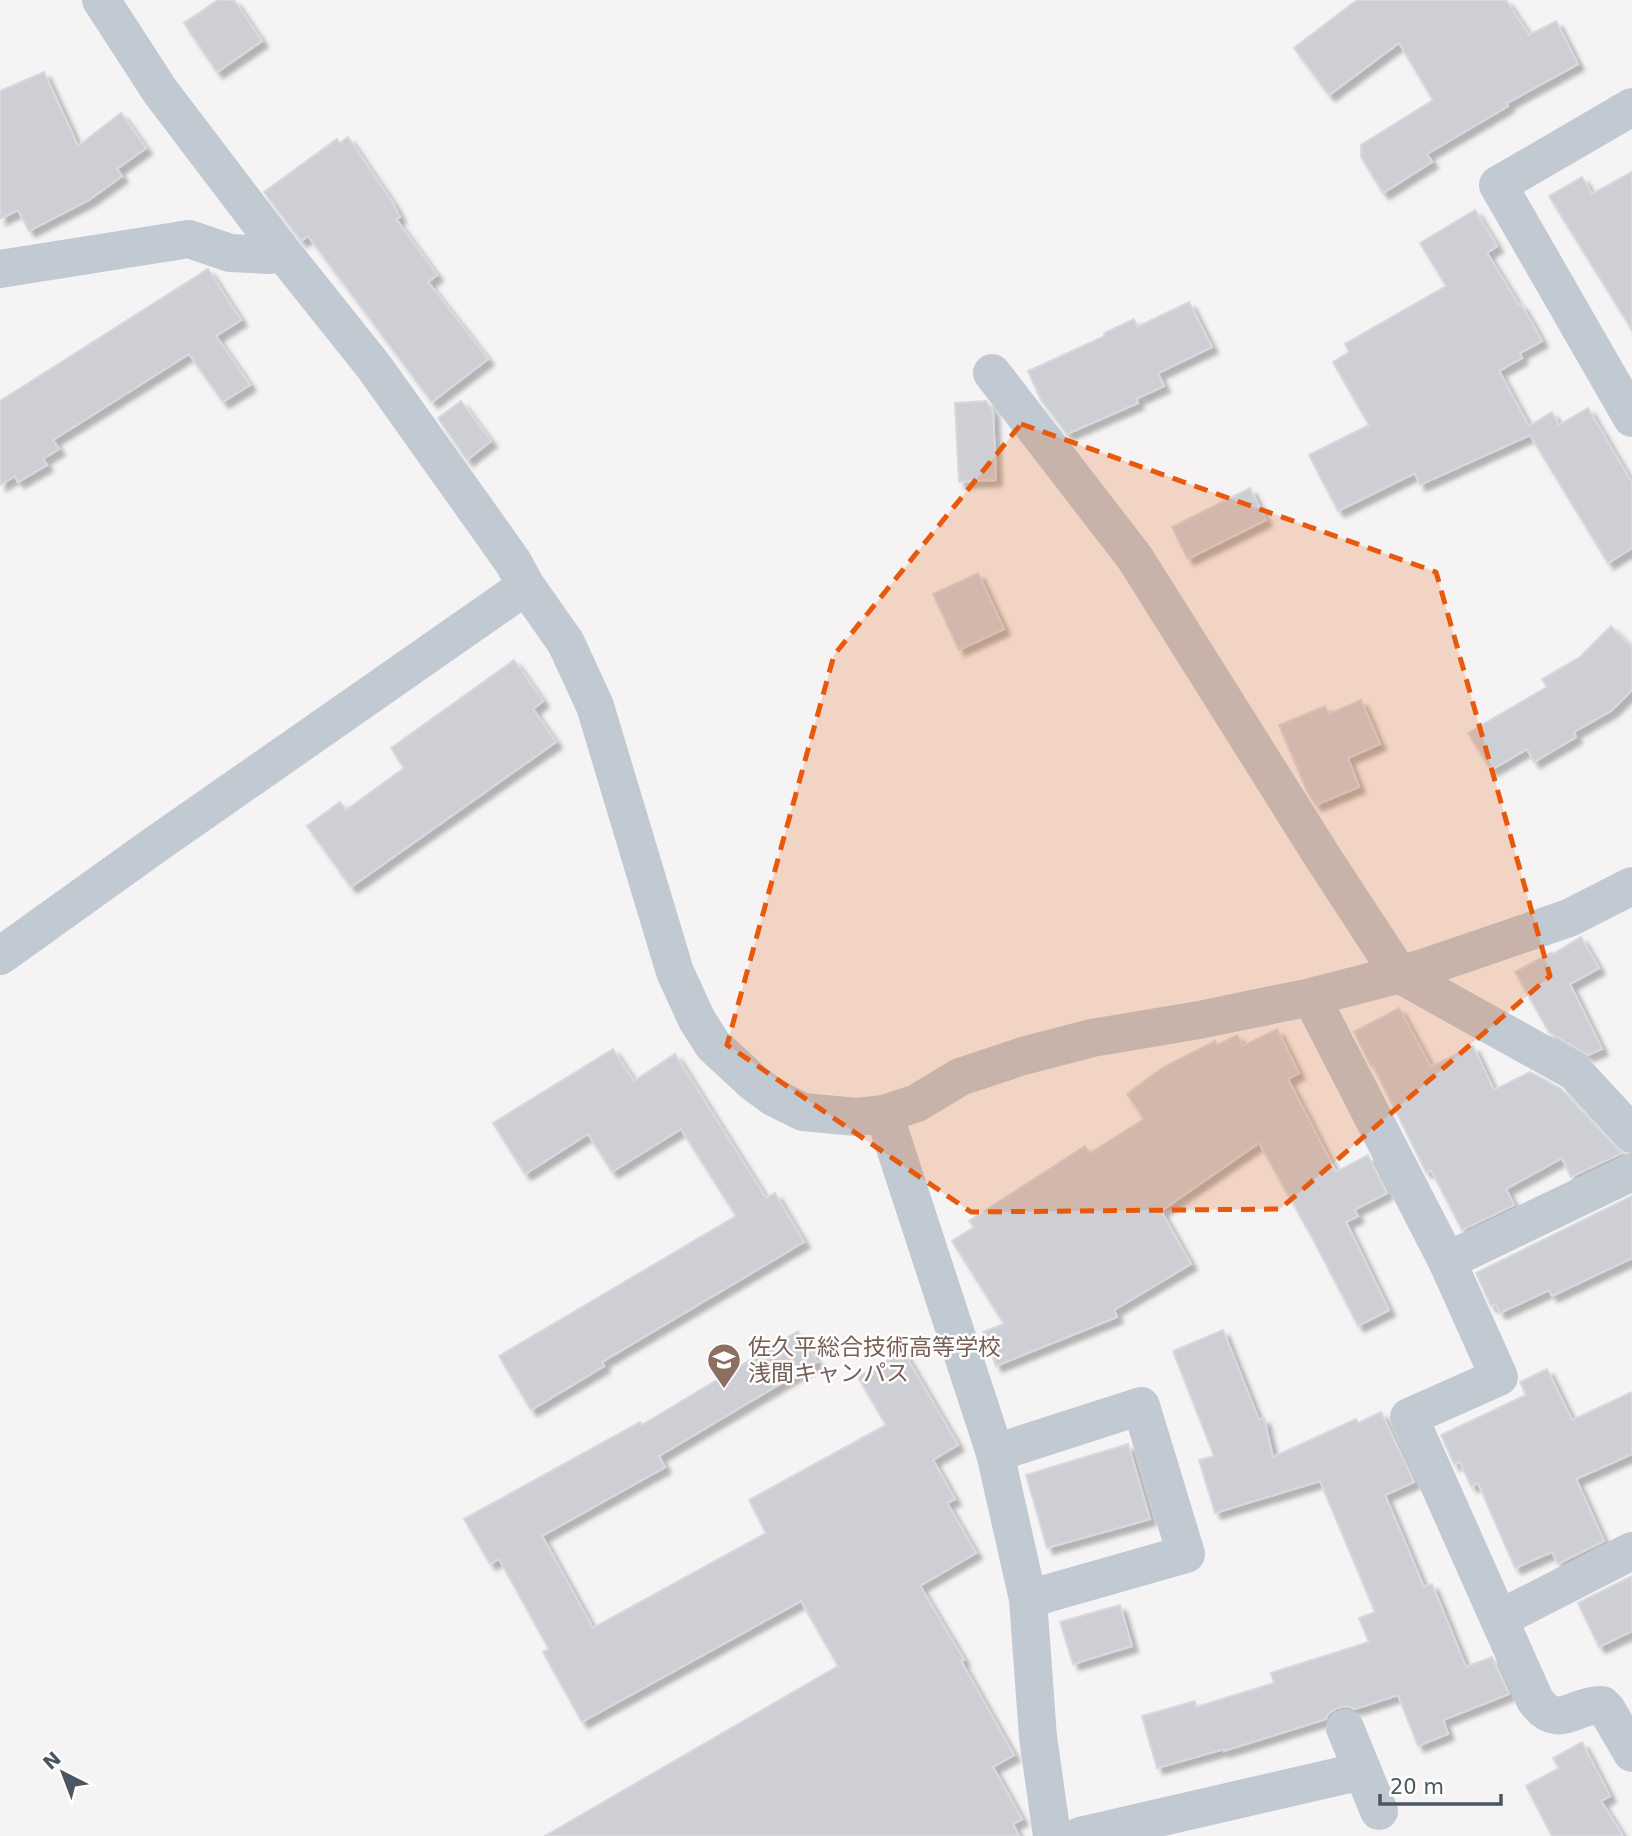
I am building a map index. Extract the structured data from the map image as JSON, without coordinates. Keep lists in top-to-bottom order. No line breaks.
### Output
{"places":{"school or university":["佐久平総合技術高等学校 浅間キャンパス"]},"scale_bar":"20 m","north":"top left"}
